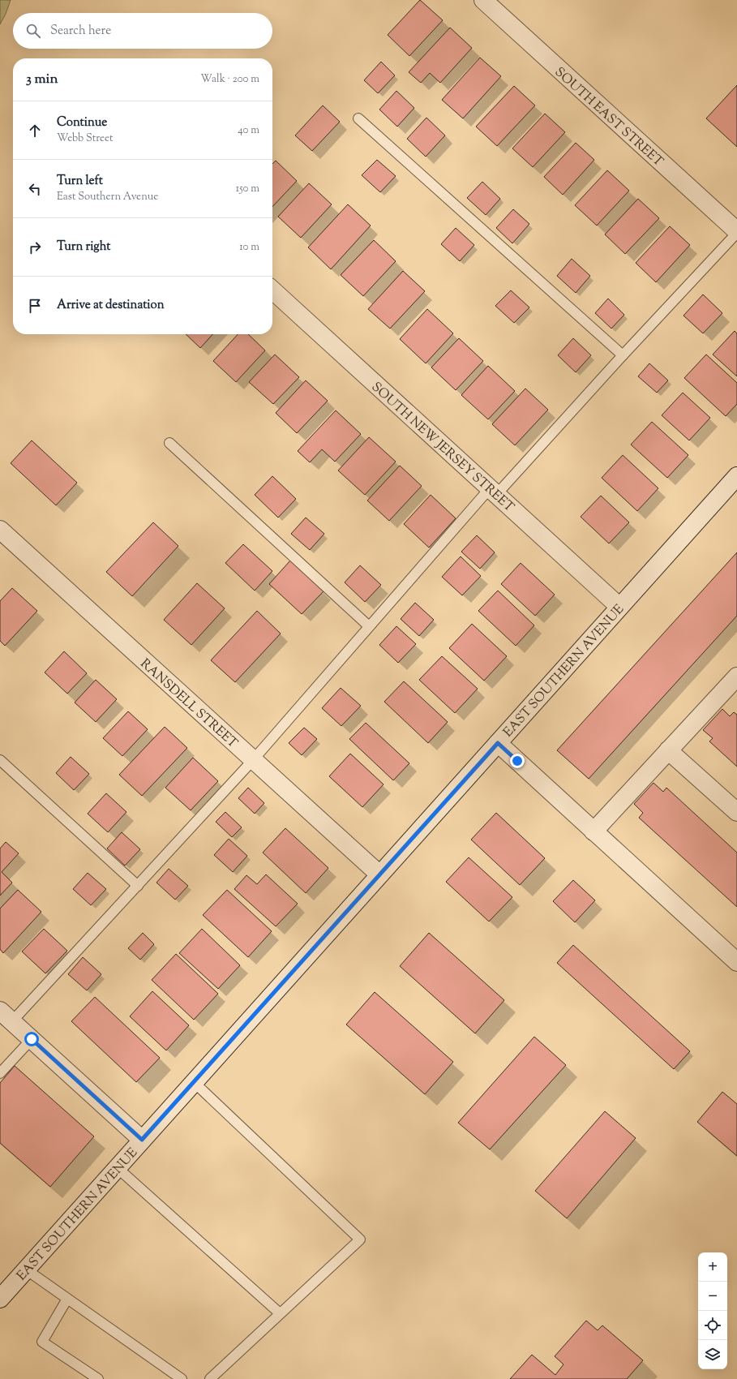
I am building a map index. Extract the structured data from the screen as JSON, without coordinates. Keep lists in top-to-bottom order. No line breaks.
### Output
{"streets":{"street":["SOUTH EAST STREET","SOUTH NEW JERSEY STREET","EAST SOUTHERN AVENUE","RANSDELL STREET"]},"crossings":[["SOUTH NEW JERSEY STREET","EAST SOUTHERN AVENUE"],["EAST SOUTHERN AVENUE","RANSDELL STREET"]],"page":{"search":"Search here","heading":["3 min","Walk · 200 m"],"list":[["Continue","Webb Street","40 m"],["Turn left","East Southern Avenue","150 m"],["Turn right","10 m"],"Arrive at destination"],"map_buttons":["+","−"]}}
